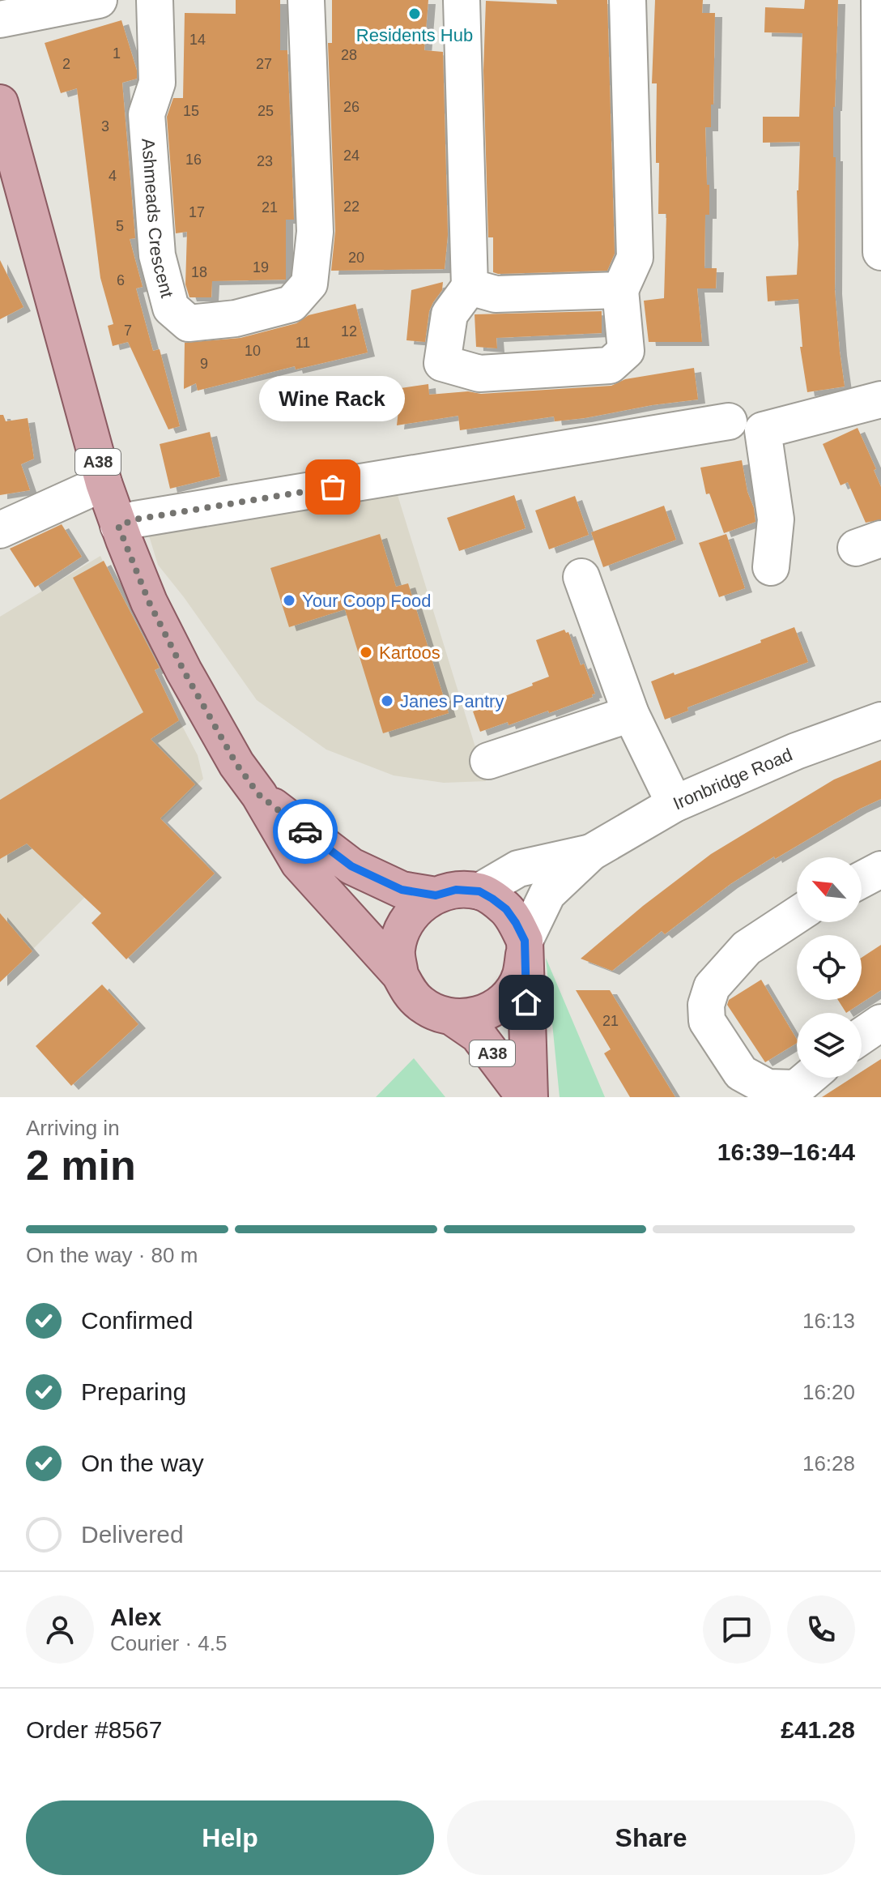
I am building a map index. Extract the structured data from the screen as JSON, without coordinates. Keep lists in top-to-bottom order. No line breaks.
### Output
{"streets":{"main road":["A38"],"street":["Ashmeads Crescent","Ironbridge Road"]},"crossings":[["A38","Ironbridge Road"]],"places":["Residents Hub","Wine Rack","Your Coop Food","Kartoos","Janes Pantry"],"house_numbers":["14","1","28","2","27","26","15","25","3","24","16","23","4","22","21","17","5","20","19","18","6","7","12","11","10","9","21"],"north":"top left","page":{"bubble":"Wine Rack","heading":["2 min","Arriving in","16:39–16:44"],"panel":["Alex","Courier · 4.5","Order #8567","£41.28"],"bar":"On the way · 80 m","list":[["Confirmed","16:13"],["Preparing","16:20"],["On the way","16:28"],"Delivered"],"buttons":["Help","Share"]}}
